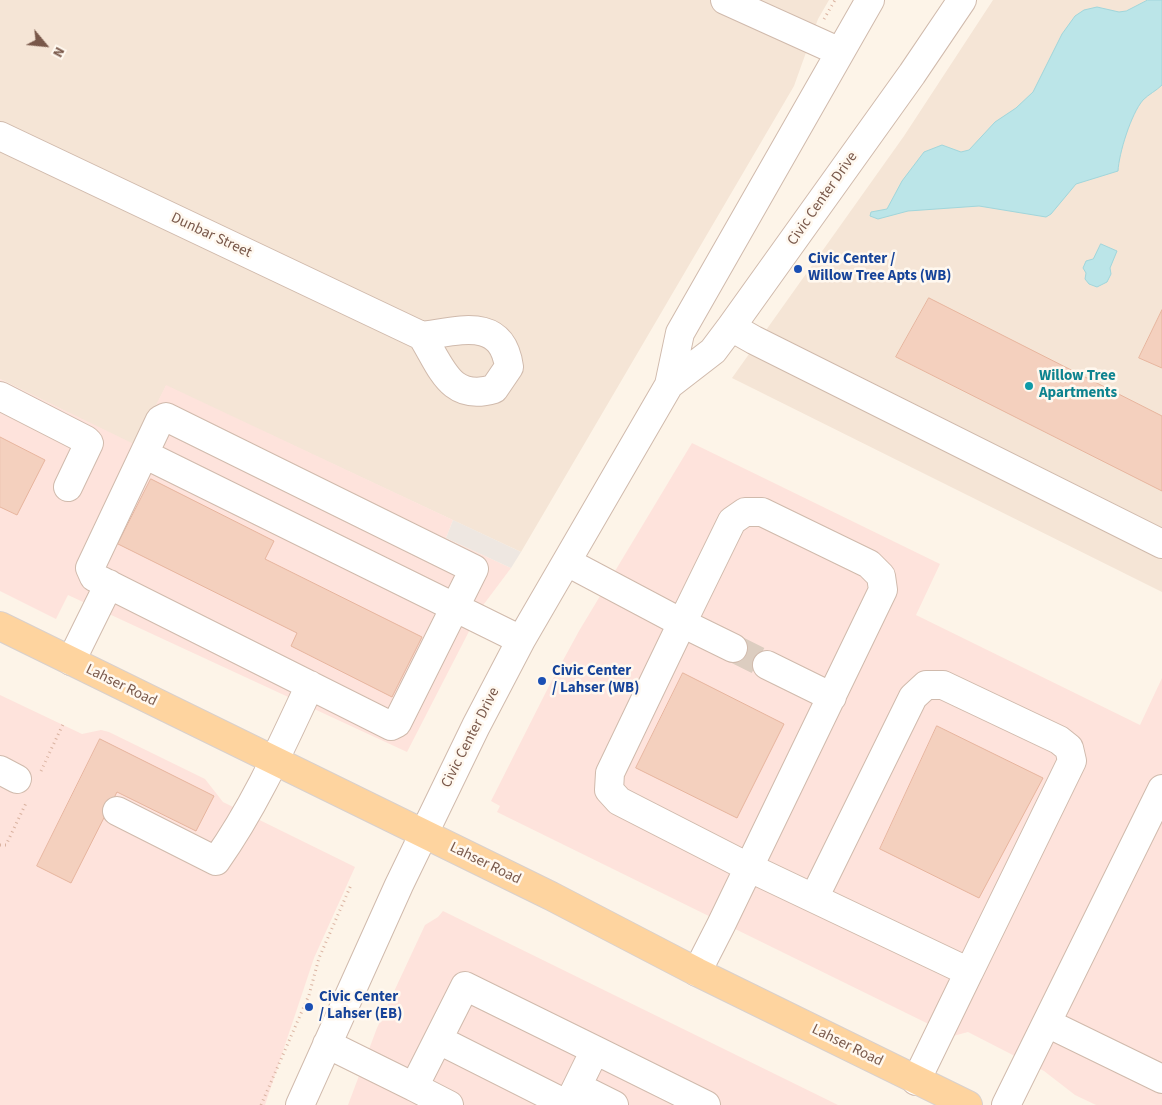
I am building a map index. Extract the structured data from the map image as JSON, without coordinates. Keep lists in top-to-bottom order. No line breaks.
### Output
{"streets":{"main road":["Lahser Road"],"street":["Civic Center Drive","Dunbar Street"]},"crossings":[["Civic Center Drive","Lahser Road"]],"places":["Civic Center / Willow Tree Apts (WB)","Willow Tree Apartments","Civic Center / Lahser (WB)","Civic Center / Lahser (EB)"],"north":"bottom right"}
